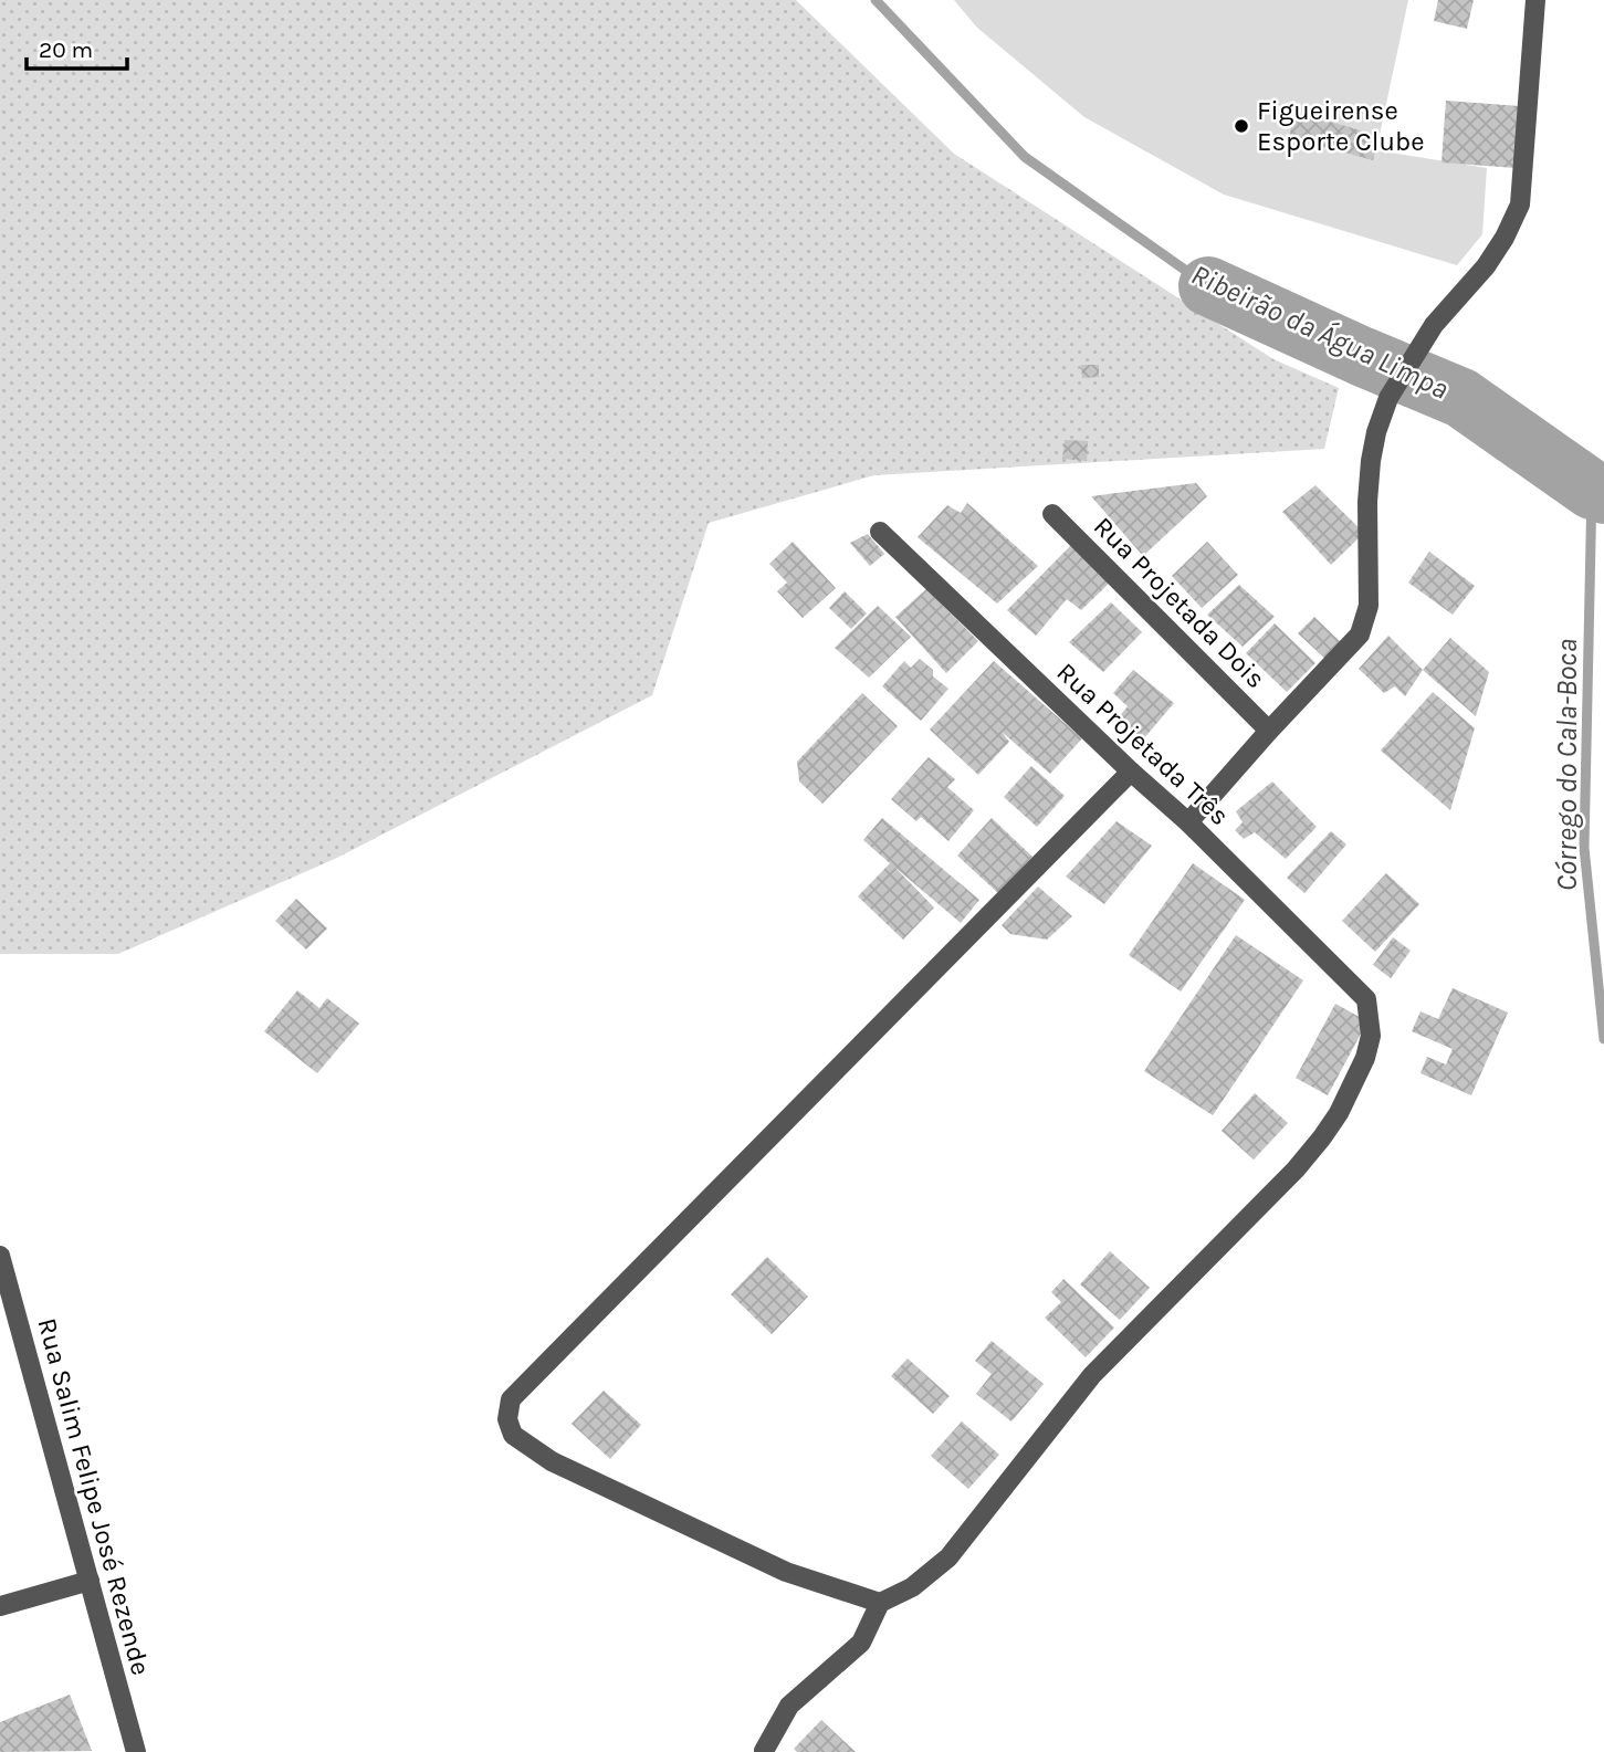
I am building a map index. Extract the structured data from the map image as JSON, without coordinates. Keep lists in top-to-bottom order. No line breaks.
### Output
{"streets":{"street":["Rua Projetada Dois","Rua Projetada Três","Rua Salim Felipe José Rezende"]},"water":["Ribeirão da Água Limpa","Córrego do Cala-Boca"],"places":["Figueirense Esporte Clube"],"scale_bar":"20 m"}
